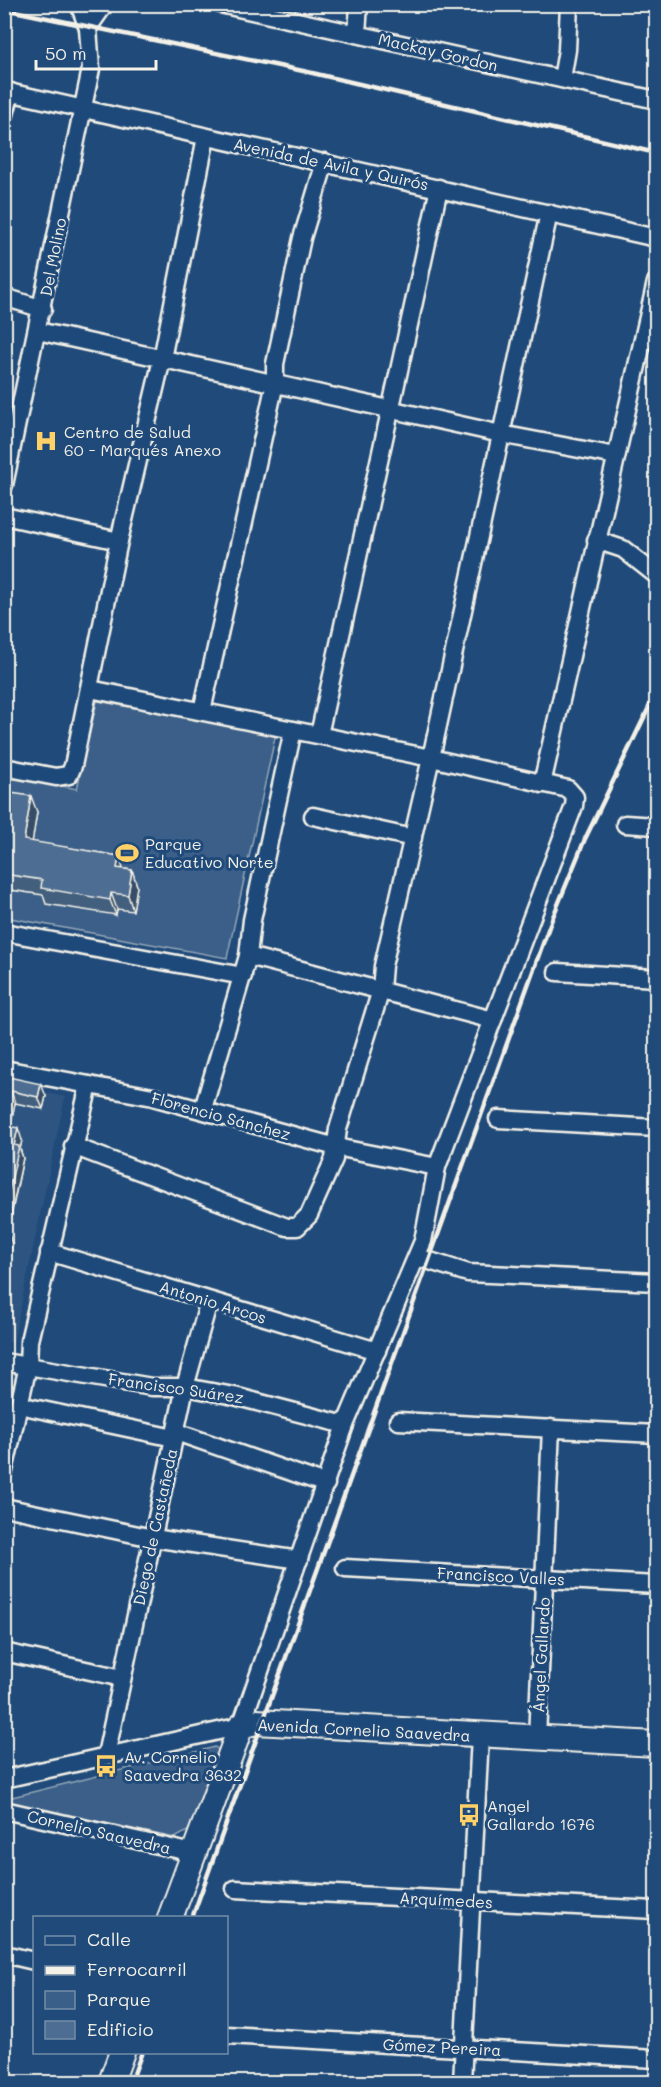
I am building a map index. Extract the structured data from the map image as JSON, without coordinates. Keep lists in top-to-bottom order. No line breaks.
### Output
{"streets":{"main road":["Avenida Cornelio Saavedra"],"street":["Mackay Gordon","Avenida de Avila y Quirós","Del Molino","Florencio Sánchez","Antonio Arcos","Francisco Suárez","Diego de Castañeda","Francisco Valles","Ángel Gallardo","Cornelio Saavedra","Arquímedes","Gómez Pereira"]},"crossings":[["Avenida de Avila y Quirós","Del Molino"],["Antonio Arcos","Diego de Castañeda"],["Francisco Suárez","Diego de Castañeda"],["Diego de Castañeda","Avenida Cornelio Saavedra"],["Francisco Valles","Ángel Gallardo"],["Ángel Gallardo","Avenida Cornelio Saavedra"]],"places":{"hospital":["Centro de Salud 60 - Marqués Anexo"],"sports":["Parque Educativo Norte"],"bus stop":["Av. Cornelio Saavedra 3632","Angel Gallardo 1676"]},"legend":["Calle","Ferrocarril","Parque","Edificio"],"scale_bar":"50 m"}
